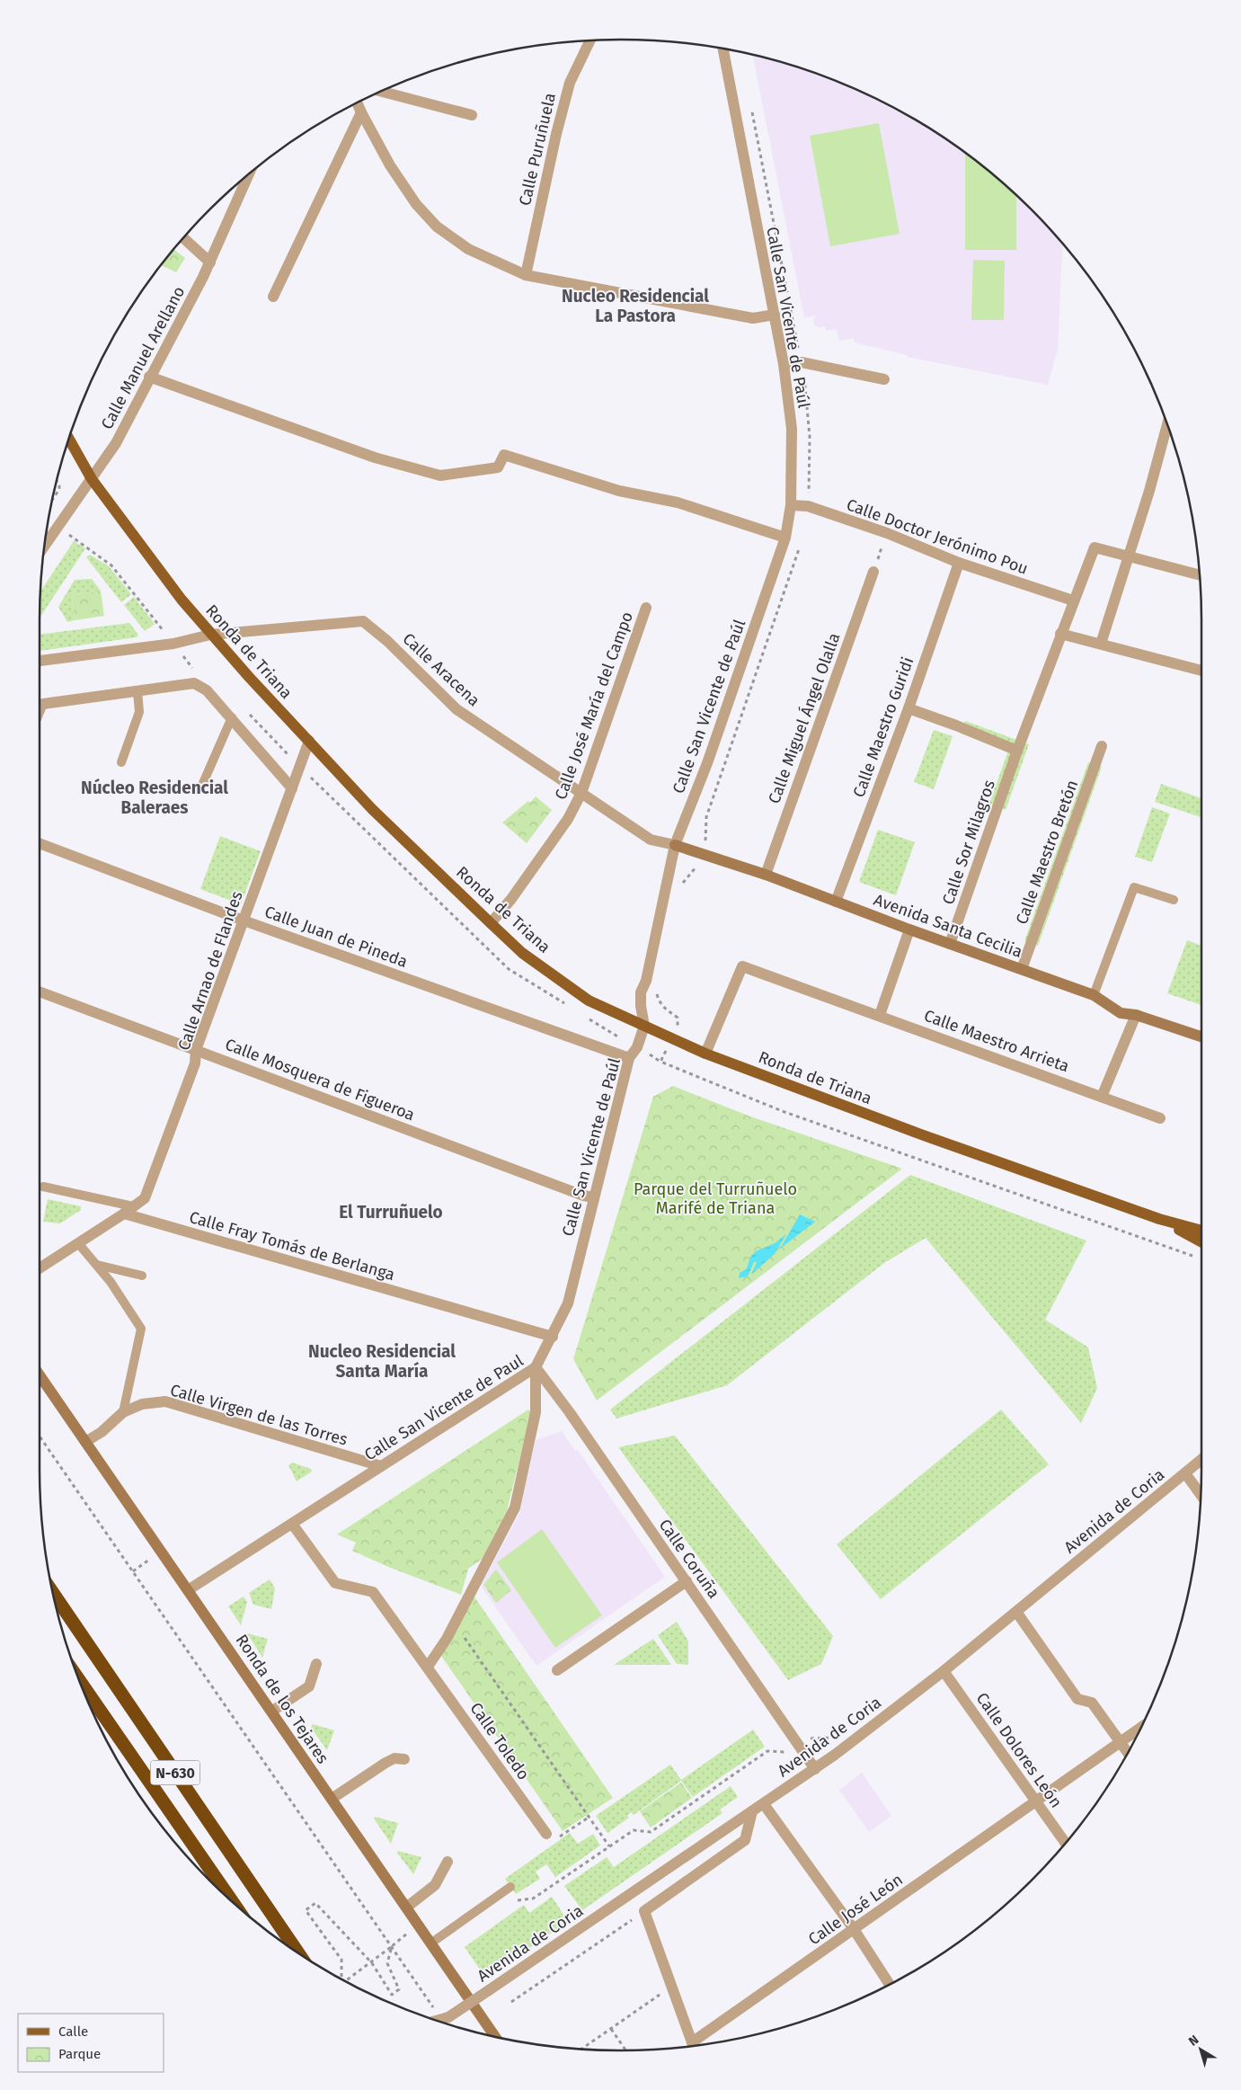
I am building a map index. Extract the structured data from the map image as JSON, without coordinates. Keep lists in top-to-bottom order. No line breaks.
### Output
{"streets":{"highway":["N-630"],"main road":["Ronda de Triana"],"street":["Calle Puruñuela","Calle San Vicente de Paúl","Calle Manuel Arellano","Calle Doctor Jerónimo Pou","Calle Aracena","Calle José María del Campo","Calle Miguel Ángel Olalla","Calle Maestro Guridi","Calle Sor Milagros","Calle Maestro Bretón","Avenida Santa Cecilia","Calle Juan de Pineda","Calle Arnao de Flandes","Calle Maestro Arrieta","Calle Mosquera de Figueroa","Calle Fray Tomás de Berlanga","Calle San Vicente de Paul","Calle Virgen de las Torres","Avenida de Coria","Calle Coruña","Ronda de los Tejares","Calle Toledo","Calle Dolores León","Calle José León"]},"crossings":[["Calle San Vicente de Paúl","Calle Doctor Jerónimo Pou"],["Calle San Vicente de Paúl","Ronda de Triana"],["Calle San Vicente de Paúl","Calle Aracena"],["Calle San Vicente de Paúl","Avenida Santa Cecilia"],["Calle San Vicente de Paúl","Calle Juan de Pineda"],["Calle San Vicente de Paúl","Calle Mosquera de Figueroa"],["Calle San Vicente de Paúl","Calle Fray Tomás de Berlanga"],["Calle San Vicente de Paúl","Calle San Vicente de Paul"],["Calle San Vicente de Paúl","Calle Coruña"],["Calle Manuel Arellano","Ronda de Triana"],["Calle Doctor Jerónimo Pou","Calle Maestro Guridi"],["Calle Doctor Jerónimo Pou","Calle Sor Milagros"],["Ronda de Triana","Calle Aracena"],["Ronda de Triana","Calle José María del Campo"],["Ronda de Triana","Calle Arnao de Flandes"],["Ronda de Triana","Calle Maestro Arrieta"],["Calle Aracena","Calle José María del Campo"],["Calle Aracena","Avenida Santa Cecilia"],["Calle Miguel Ángel Olalla","Avenida Santa Cecilia"],["Calle Maestro Guridi","Avenida Santa Cecilia"],["Calle Sor Milagros","Avenida Santa Cecilia"],["Calle Maestro Bretón","Avenida Santa Cecilia"],["Calle Juan de Pineda","Calle Arnao de Flandes"],["Calle Arnao de Flandes","Calle Mosquera de Figueroa"],["Calle Arnao de Flandes","Calle Fray Tomás de Berlanga"],["Calle San Vicente de Paul","Calle Virgen de las Torres"],["Calle San Vicente de Paul","Calle Coruña"],["Calle San Vicente de Paul","Ronda de los Tejares"],["Calle San Vicente de Paul","Calle Toledo"],["Calle Virgen de las Torres","Ronda de los Tejares"],["Avenida de Coria","Calle Coruña"],["Avenida de Coria","Calle Dolores León"],["Calle Dolores León","Calle José León"]],"districts":["Nucleo Residencial La Pastora","Núcleo Residencial Baleraes","El Turruñuelo","Nucleo Residencial Santa María"],"parks":["Parque del Turruñuelo Marifé de Triana"],"legend":["Calle","Parque"],"north":"top left"}
